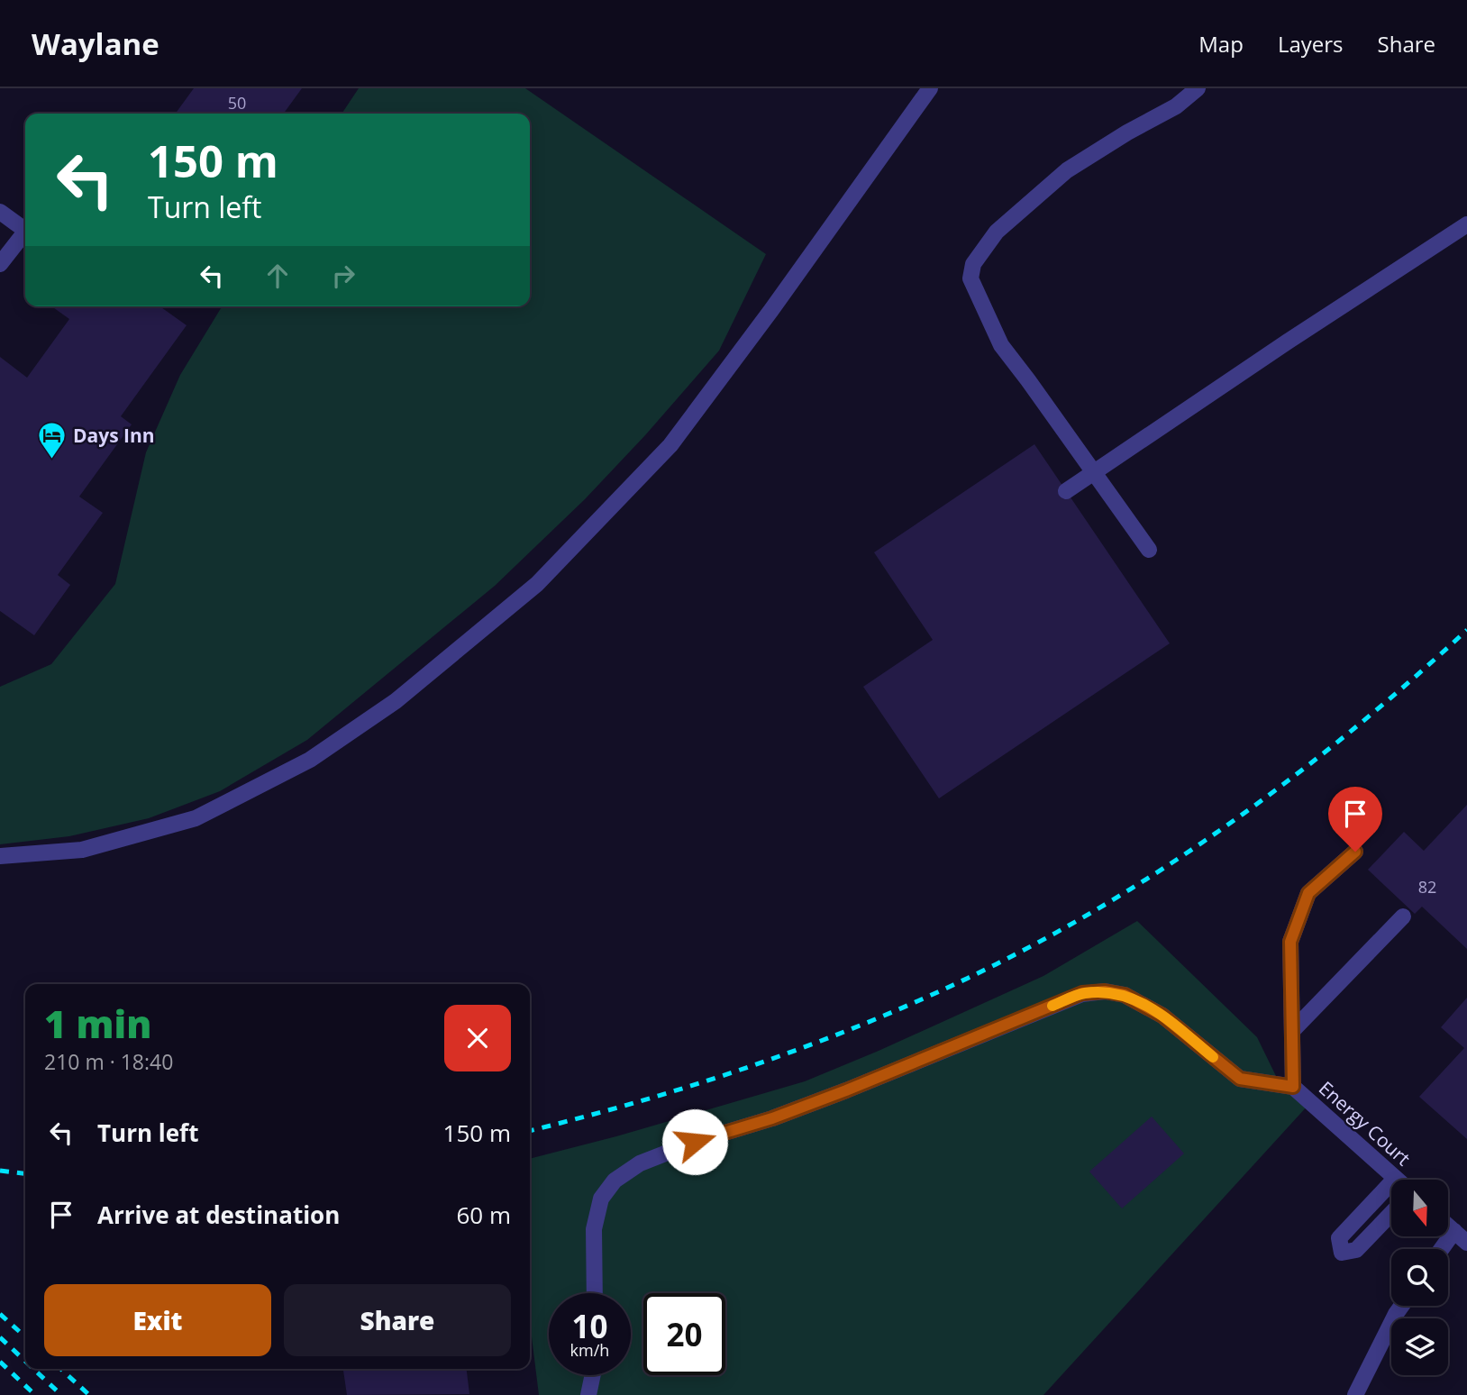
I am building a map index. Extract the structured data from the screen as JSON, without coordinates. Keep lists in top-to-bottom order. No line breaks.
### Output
{"streets":{"street":["Energy Court"]},"places":{"hotel":["Days Inn"]},"house_numbers":["50","82"],"north":"bottom","page":{"header":"Waylane","nav":["Map","Layers","Share"],"turn":["150 m","Turn left"],"heading":["1 min","210 m · 18:40"],"list":[{"name":"Turn left","value":"150 m"},{"name":"Arrive at destination","value":"60 m"}],"buttons":["Exit","Share"],"speed":"10 km/h","limit":"20"}}
